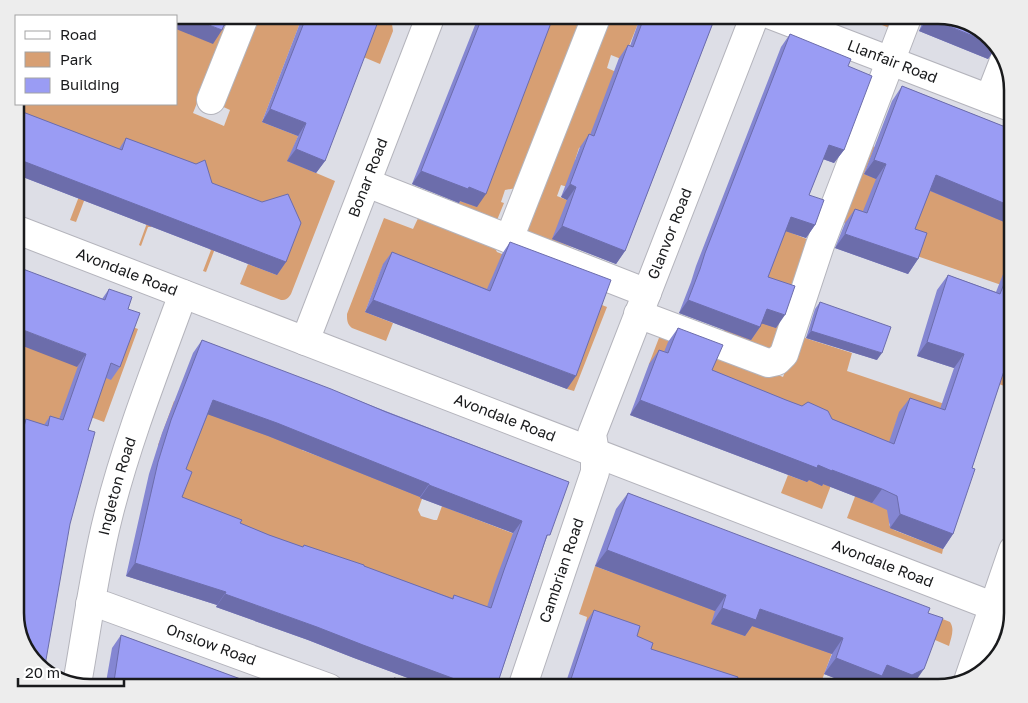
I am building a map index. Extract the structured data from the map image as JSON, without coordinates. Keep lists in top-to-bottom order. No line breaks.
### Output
{"streets":{"street":["Llanfair Road","Bonar Road","Glanvor Road","Avondale Road","Ingleton Road","Cambrian Road","Onslow Road"]},"crossings":[["Bonar Road","Avondale Road"],["Glanvor Road","Avondale Road"],["Glanvor Road","Cambrian Road"],["Avondale Road","Ingleton Road"],["Avondale Road","Cambrian Road"],["Ingleton Road","Onslow Road"]],"legend":["Road","Park","Building"],"scale_bar":"20 m"}
